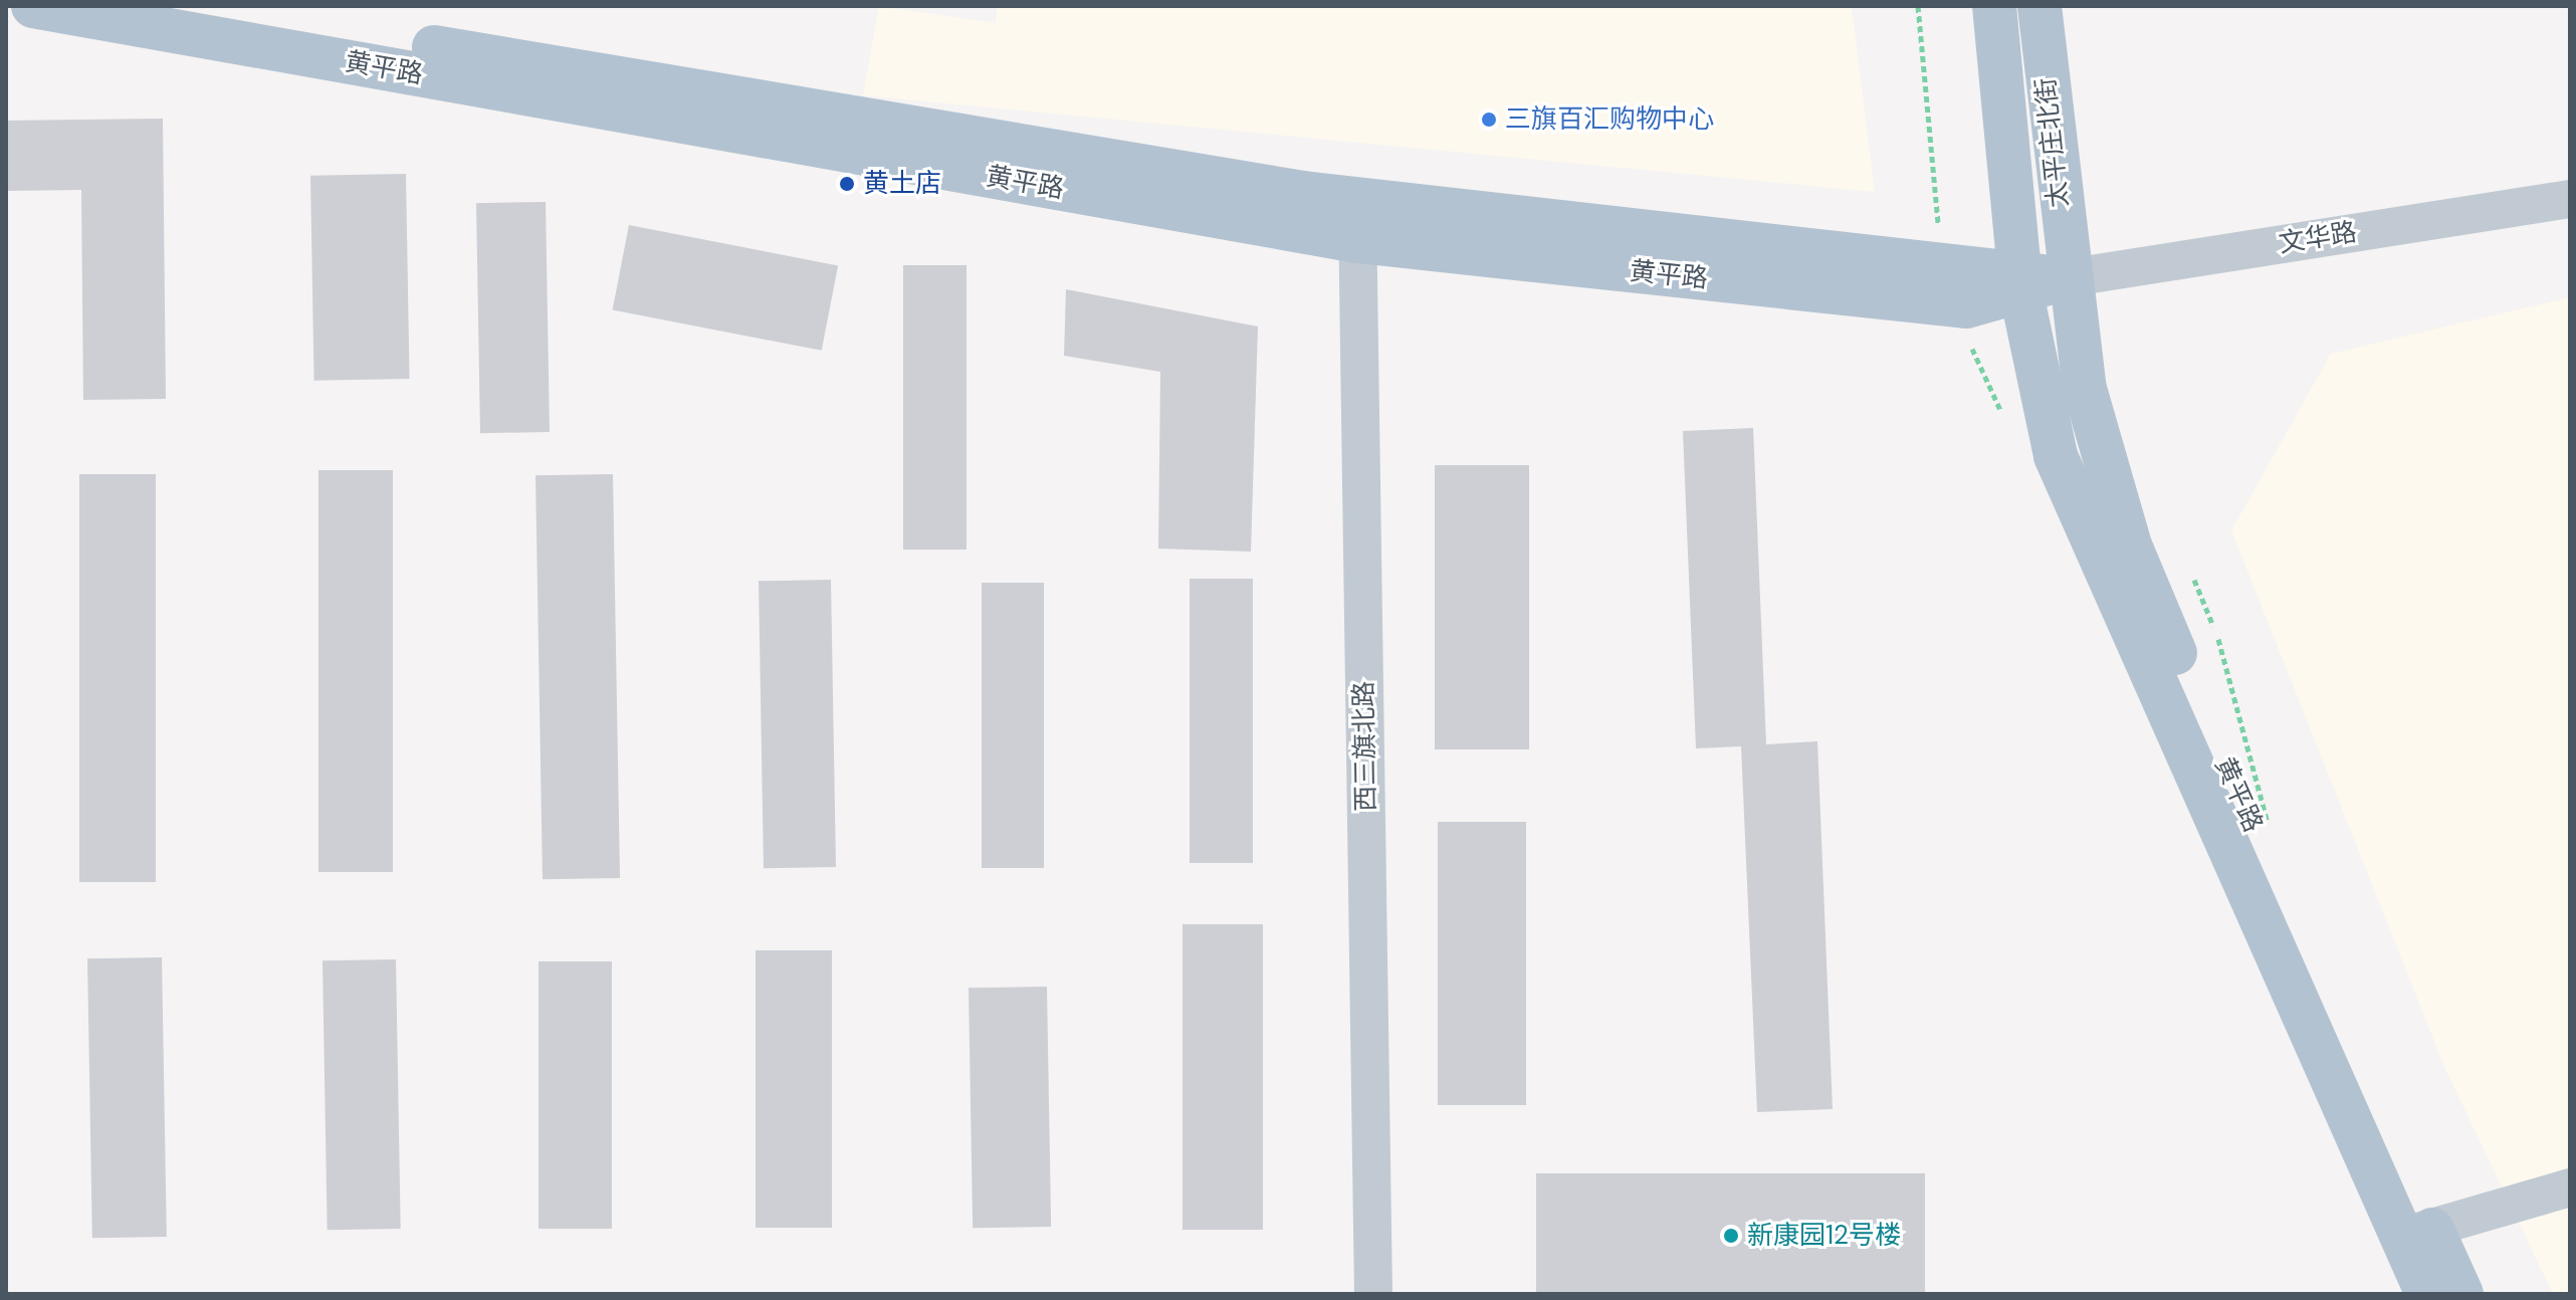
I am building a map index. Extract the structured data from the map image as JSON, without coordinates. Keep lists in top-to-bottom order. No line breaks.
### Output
{"streets":{"main road":["黄平路","太平庄北街"],"street":["文华路","西三旗北路"]},"crossings":[["黄平路","太平庄北街"],["黄平路","文华路"],["黄平路","西三旗北路"],["太平庄北街","文华路"]],"places":["三旗百汇购物中心","黄土店","新康园12号楼"]}
